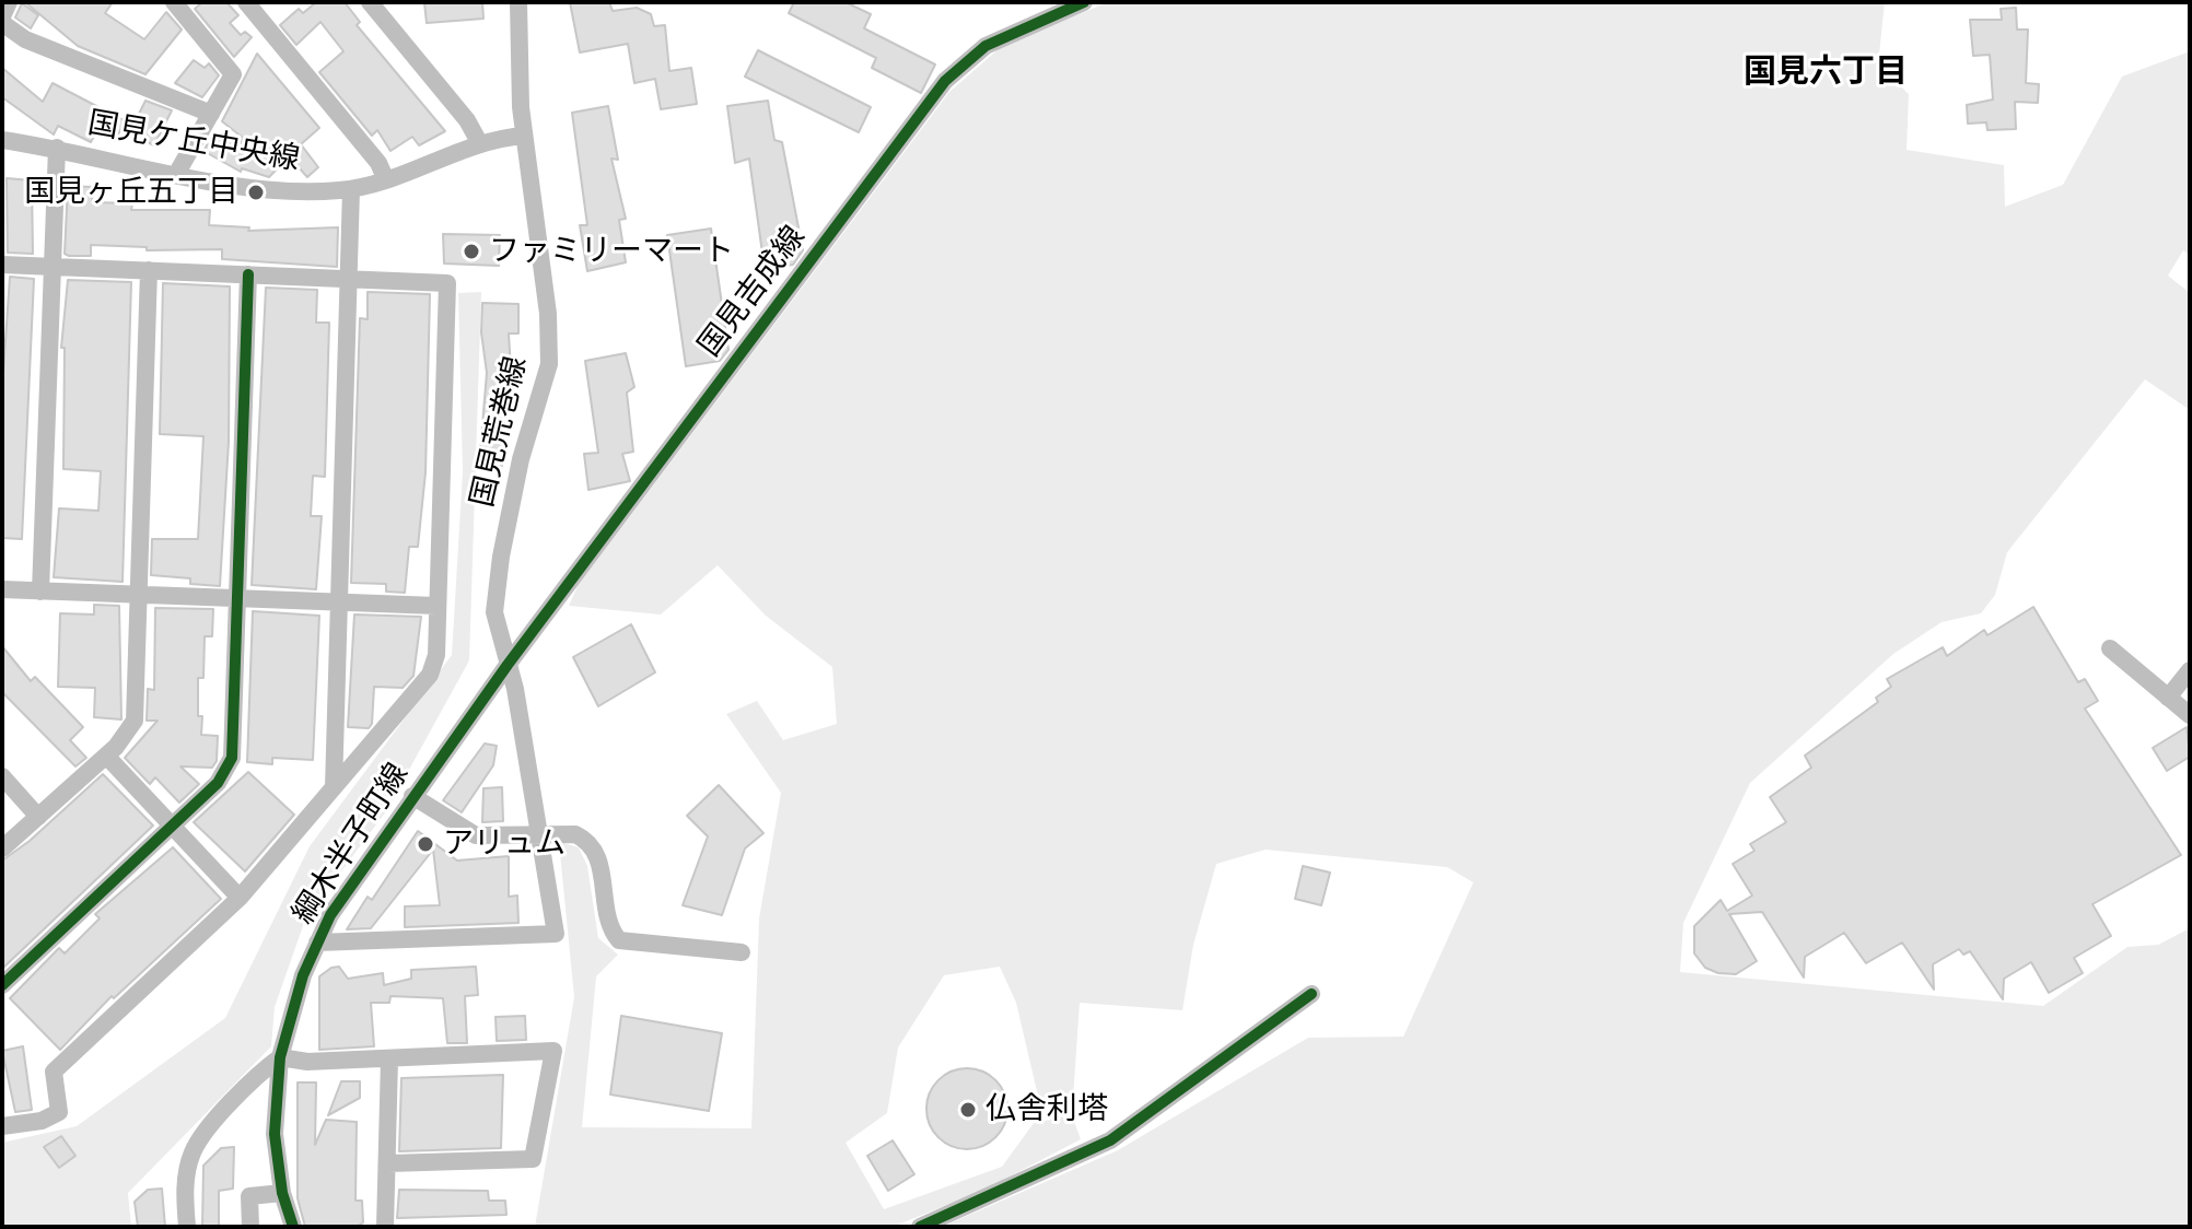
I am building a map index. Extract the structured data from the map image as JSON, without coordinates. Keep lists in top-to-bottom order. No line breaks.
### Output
{"streets":{"street":["国見ケ丘中央線","国見吉成線","国見荒巻線","綱木半子町線"]},"crossings":[["国見ケ丘中央線","国見荒巻線"],["国見吉成線","国見荒巻線"],["国見吉成線","綱木半子町線"],["国見荒巻線","綱木半子町線"]],"districts":["国見六丁目"],"places":["国見ヶ丘五丁目","ファミリーマート","アリュム","仏舎利塔"]}
